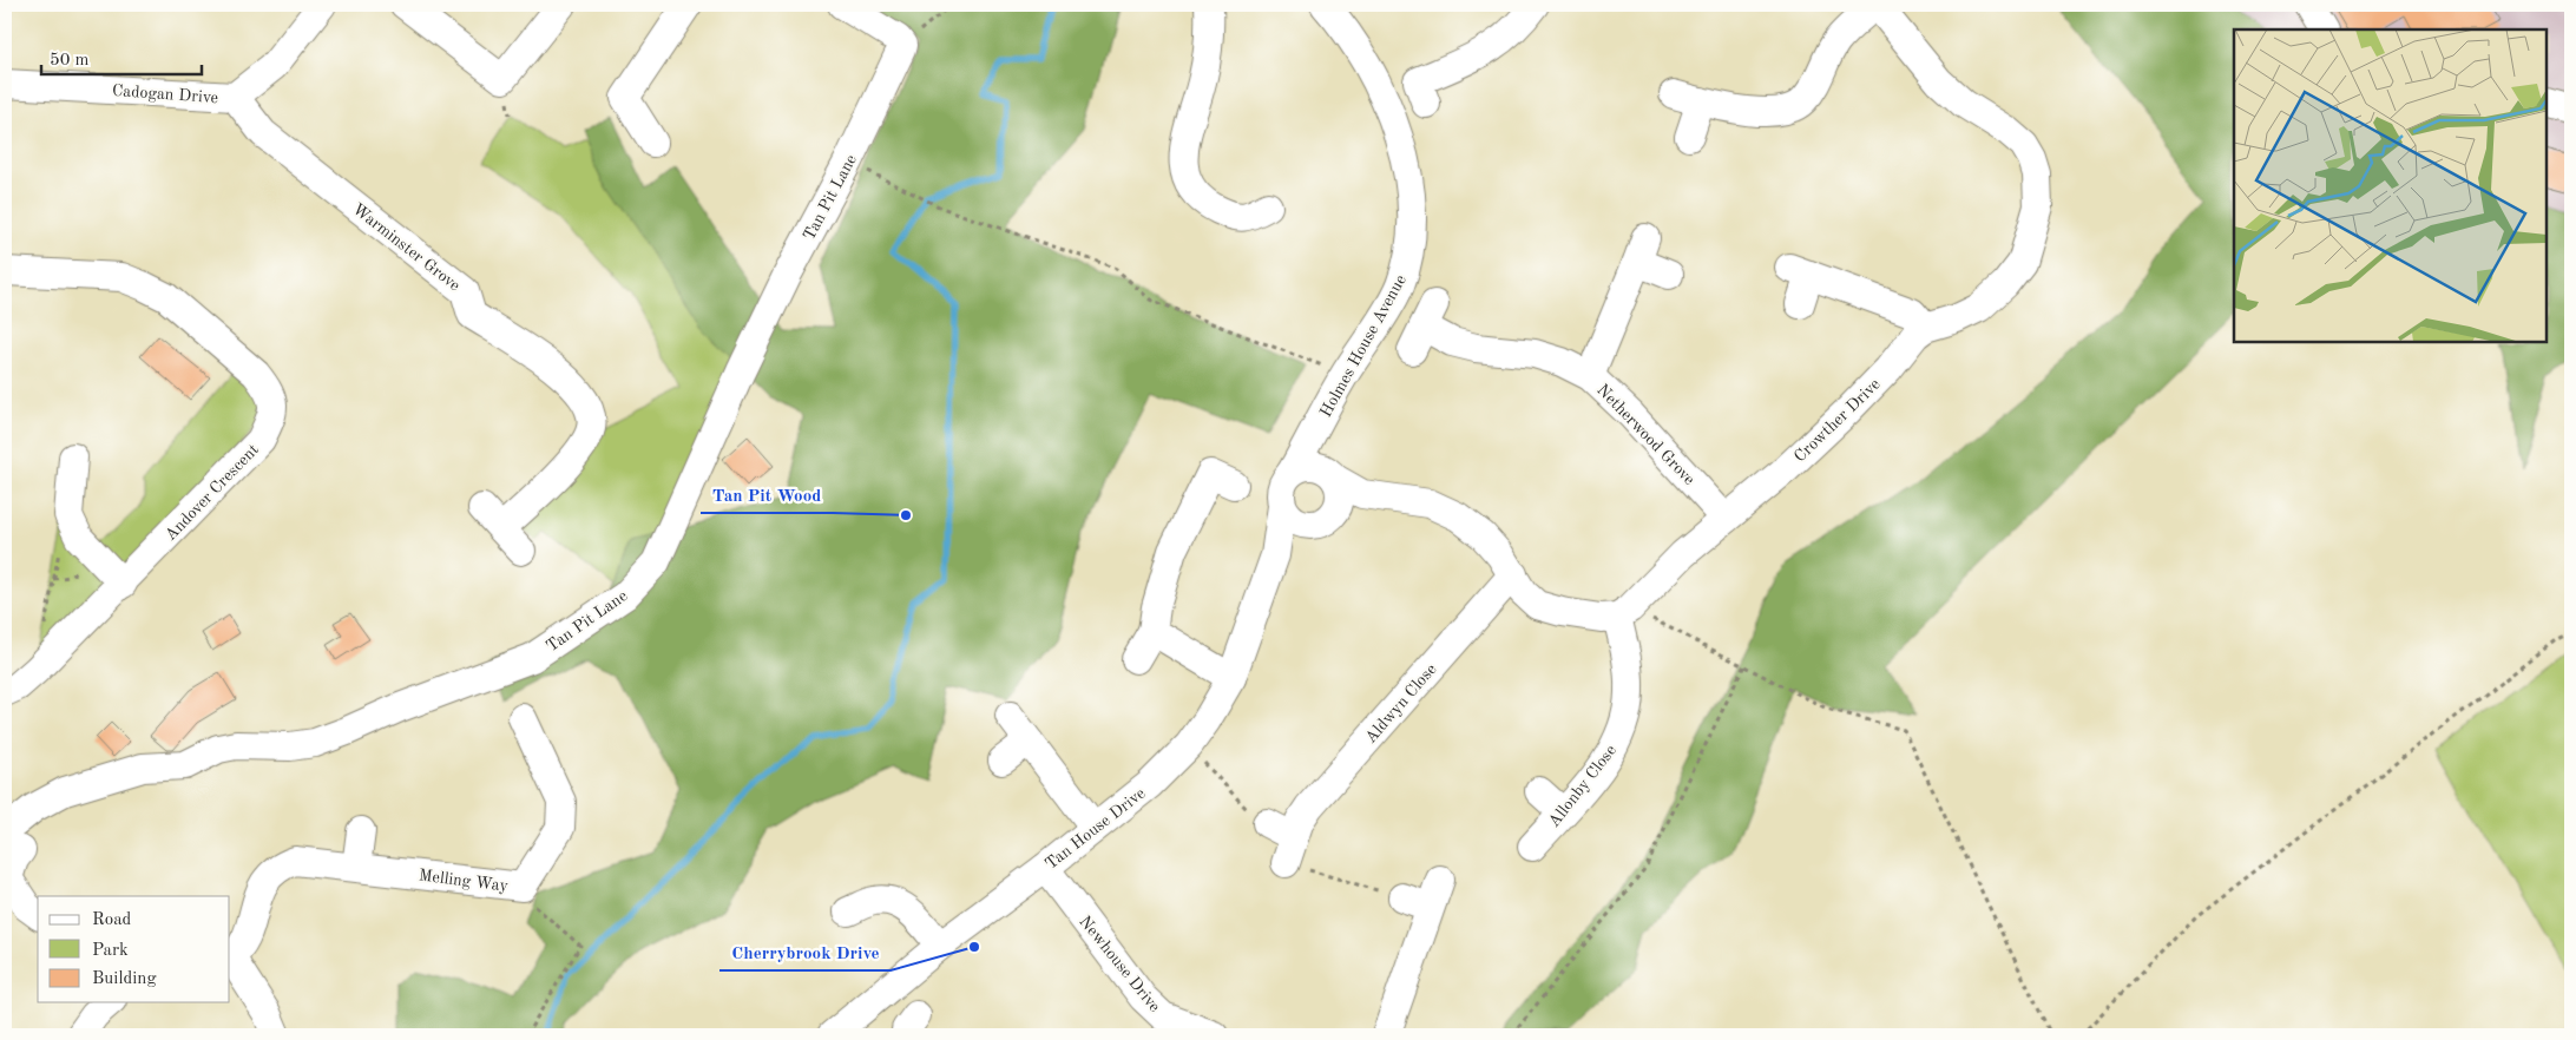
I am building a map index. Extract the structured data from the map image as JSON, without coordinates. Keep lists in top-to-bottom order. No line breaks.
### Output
{"streets":{"street":["Cadogan Drive","Tan Pit Lane","Warminster Grove","Holmes House Avenue","Crowther Drive","Netherwood Grove","Andover Crescent","Aldwyn Close","Allonby Close","Tan House Drive","Melling Way","Newhouse Drive"]},"crossings":[["Cadogan Drive","Warminster Grove"],["Holmes House Avenue","Tan House Drive"],["Crowther Drive","Netherwood Grove"],["Crowther Drive","Allonby Close"],["Tan House Drive","Newhouse Drive"]],"places":["Tan Pit Wood","Cherrybrook Drive"],"legend":["Road","Park","Building"],"scale_bar":"50 m"}
